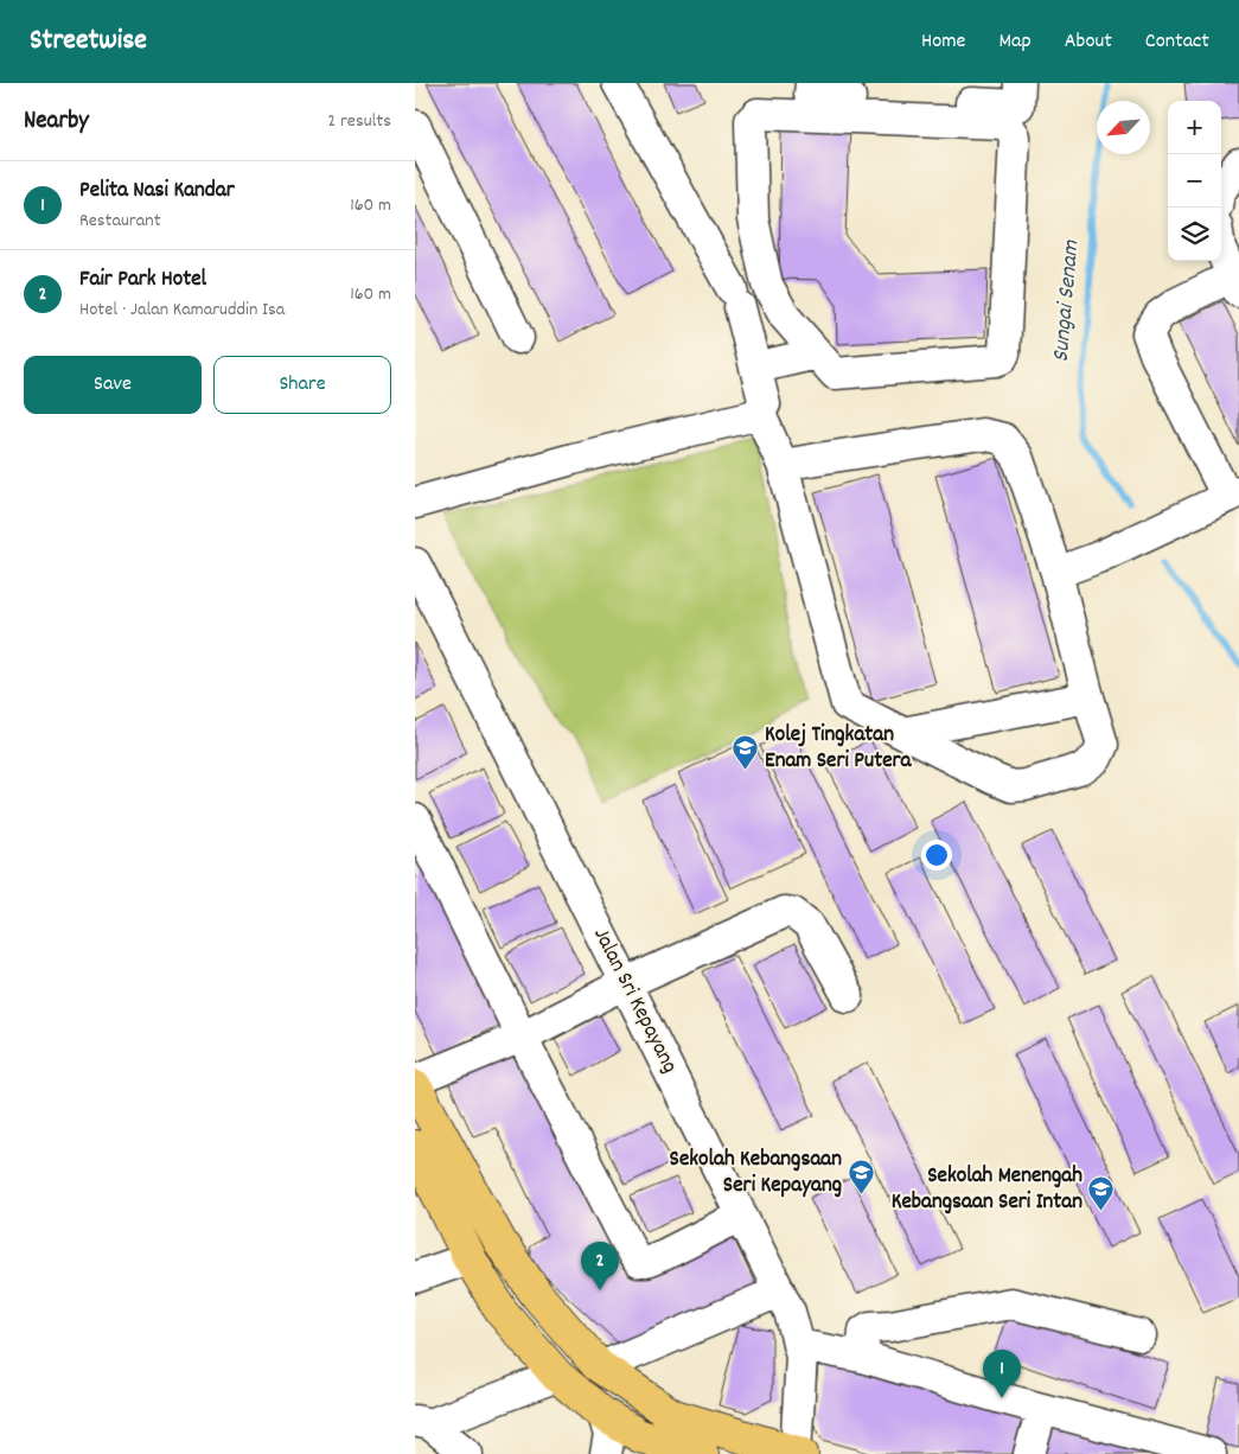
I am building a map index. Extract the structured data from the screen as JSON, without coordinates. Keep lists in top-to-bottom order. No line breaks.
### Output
{"streets":{"street":["Jalan Sri Kepayang"]},"water":["Sungai Senam"],"places":{"school or university":["Kolej Tingkatan Enam Seri Putera","Sekolah Kebangsaan Seri Kepayang","Sekolah Menengah Kebangsaan Seri Intan"]},"north":"bottom left","page":{"header":"Streetwise","nav":["Home","Map","About","Contact"],"heading":["Nearby","2 results"],"map_buttons":["+","−"],"list":[{"mark":"1","name":"Pelita Nasi Kandar","note":"Restaurant","value":"160 m"},{"mark":"2","name":"Fair Park Hotel","note":"Hotel · Jalan Kamaruddin Isa","value":"160 m"}],"buttons":["Save","Share"],"pins":["2","1"]}}
